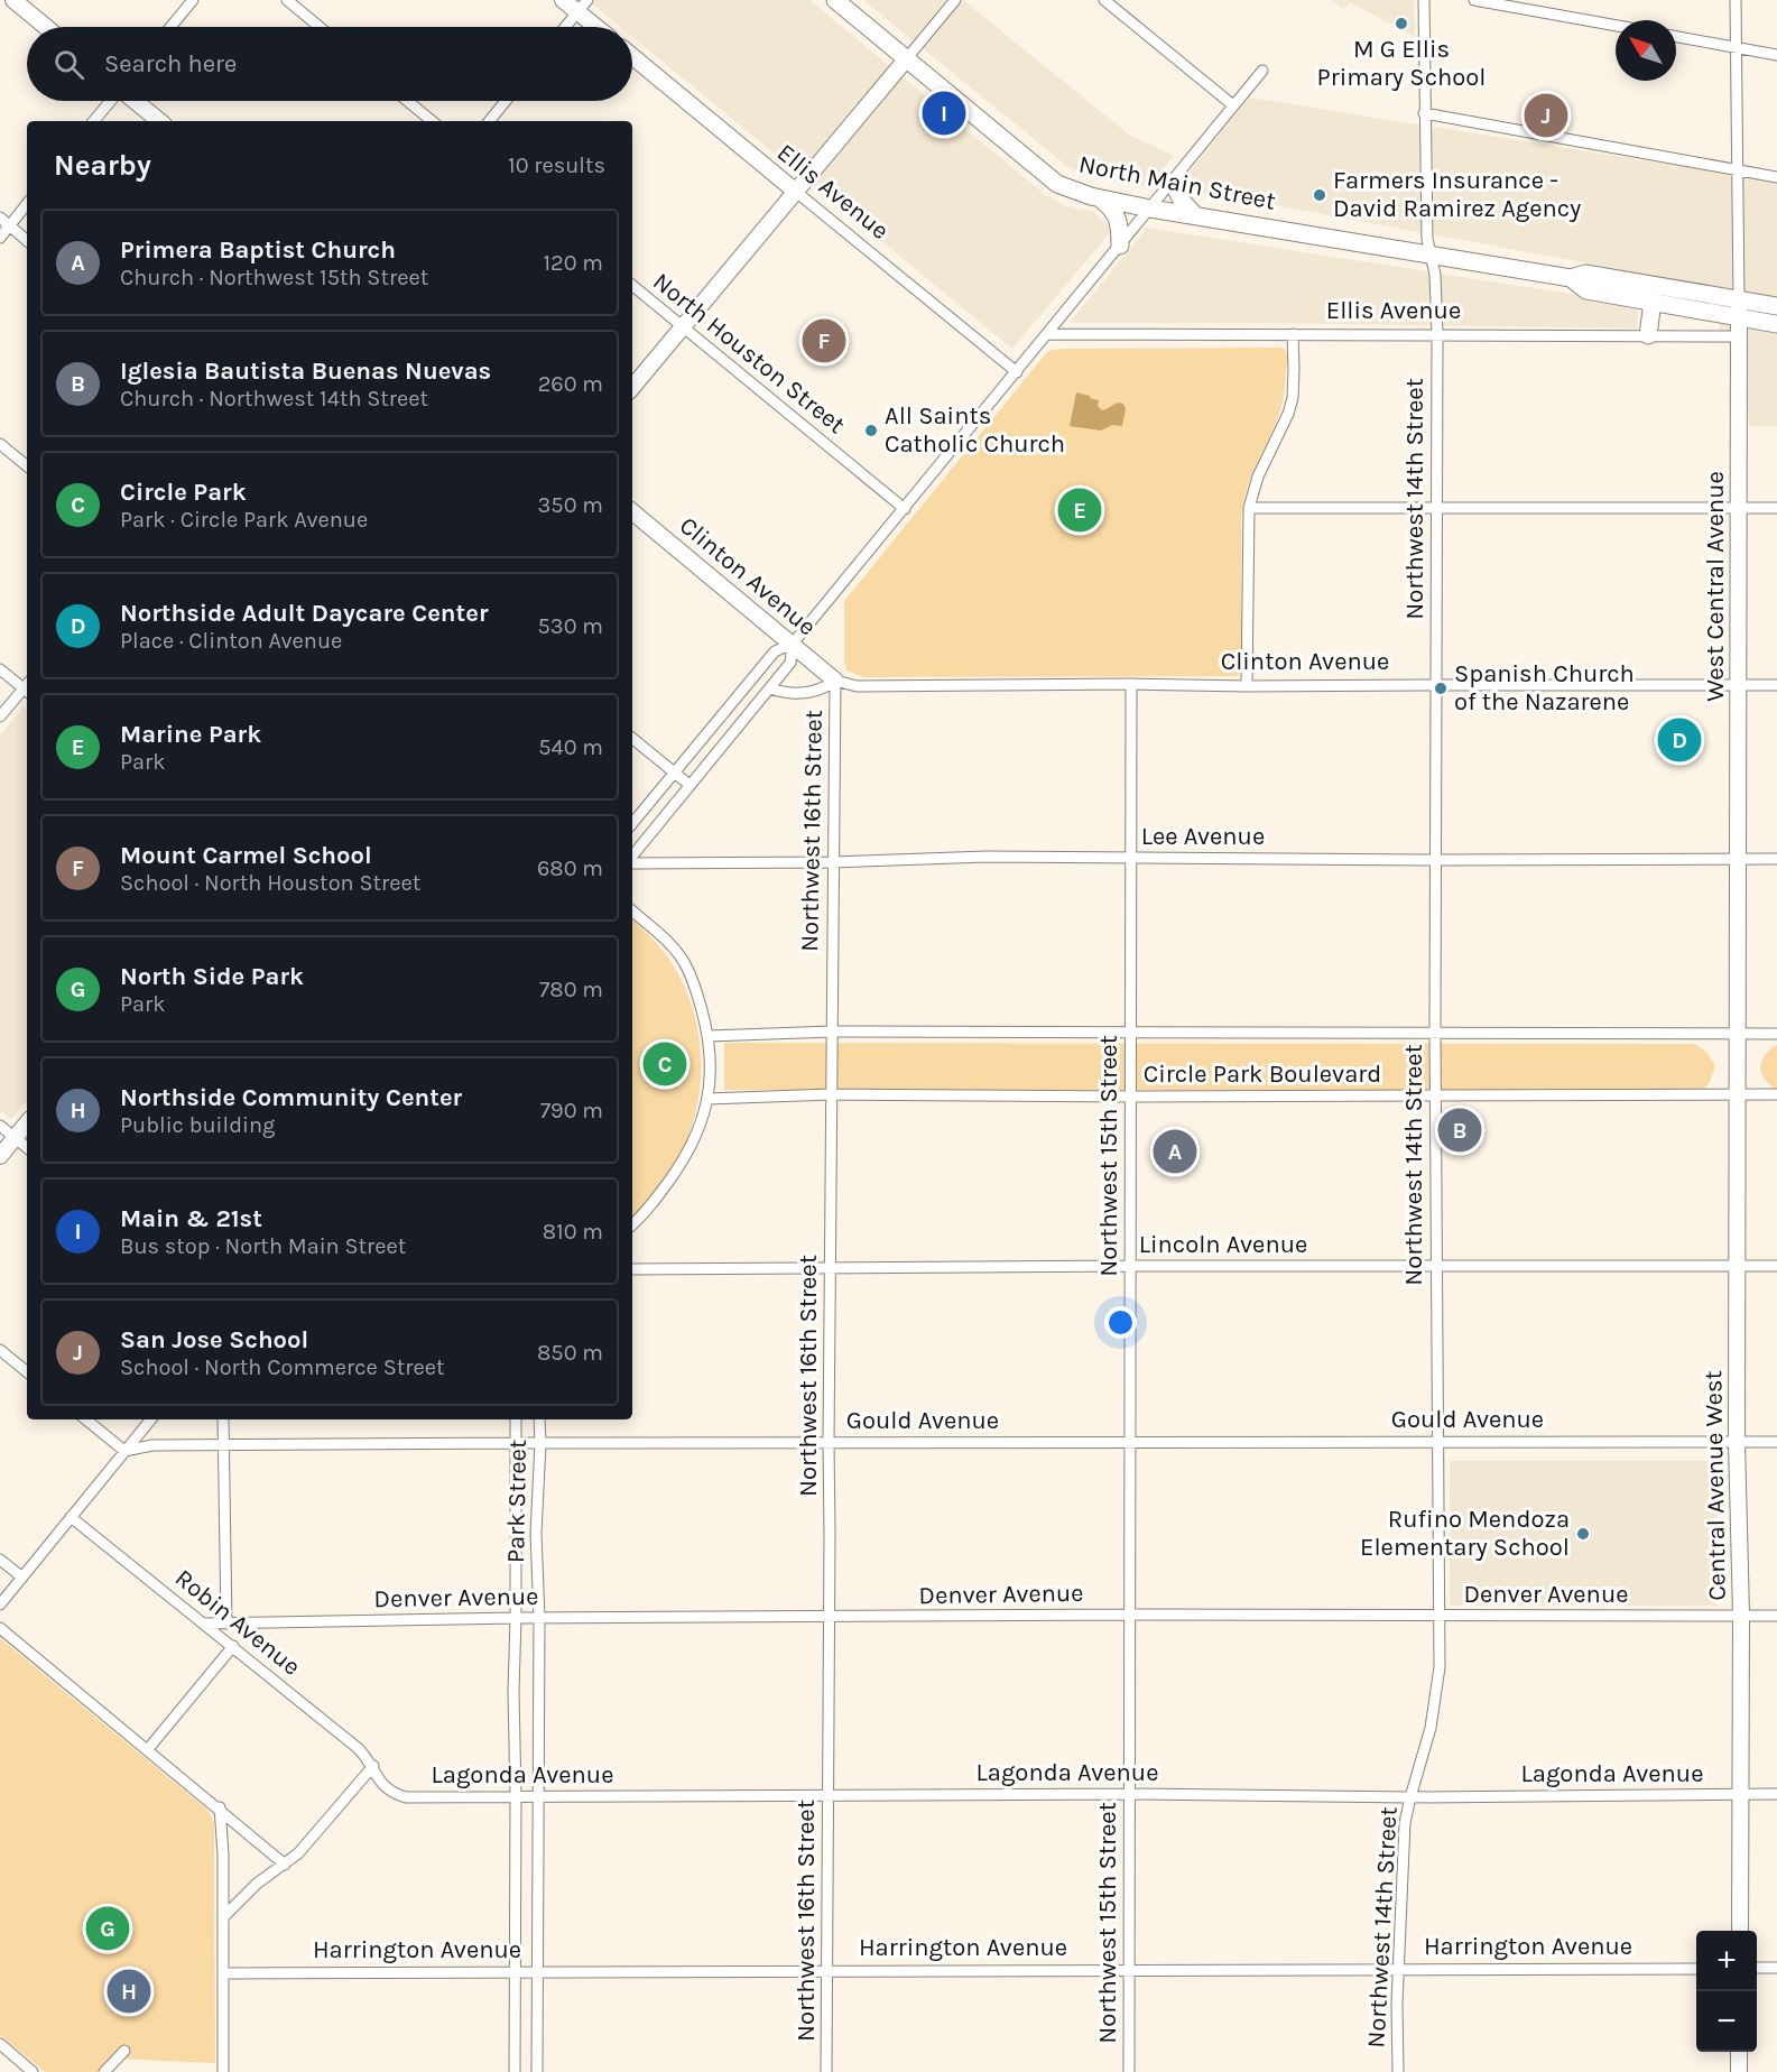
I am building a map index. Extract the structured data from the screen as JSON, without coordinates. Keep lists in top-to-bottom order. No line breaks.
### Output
{"streets":{"main road":["North Main Street"],"street":["Ellis Avenue","North Houston Street","Northwest 14th Street","Clinton Avenue","West Central Avenue","Northwest 16th Street","Lee Avenue","Circle Park Boulevard","Northwest 15th Street","Lincoln Avenue","Gould Avenue","Central Avenue West","Park Street","Denver Avenue","Robin Avenue","Lagonda Avenue","Harrington Avenue"]},"crossings":[["North Main Street","Northwest 14th Street"],["North Main Street","West Central Avenue"],["Ellis Avenue","Northwest 14th Street"],["Ellis Avenue","West Central Avenue"],["Northwest 14th Street","Clinton Avenue"],["Northwest 14th Street","Lee Avenue"],["Northwest 14th Street","Circle Park Boulevard"],["Northwest 14th Street","Lincoln Avenue"],["Northwest 14th Street","Gould Avenue"],["Northwest 14th Street","Denver Avenue"],["Northwest 14th Street","Lagonda Avenue"],["Northwest 14th Street","Harrington Avenue"],["Clinton Avenue","West Central Avenue"],["Clinton Avenue","Northwest 16th Street"],["Clinton Avenue","Northwest 15th Street"],["West Central Avenue","Lee Avenue"],["West Central Avenue","Circle Park Boulevard"],["West Central Avenue","Central Avenue West"],["Northwest 16th Street","Lee Avenue"],["Northwest 16th Street","Circle Park Boulevard"],["Northwest 16th Street","Lincoln Avenue"],["Northwest 16th Street","Gould Avenue"],["Northwest 16th Street","Denver Avenue"],["Northwest 16th Street","Lagonda Avenue"],["Northwest 16th Street","Harrington Avenue"],["Lee Avenue","Northwest 15th Street"],["Circle Park Boulevard","Northwest 15th Street"],["Circle Park Boulevard","Central Avenue West"],["Northwest 15th Street","Lincoln Avenue"],["Northwest 15th Street","Gould Avenue"],["Northwest 15th Street","Denver Avenue"],["Northwest 15th Street","Lagonda Avenue"],["Northwest 15th Street","Harrington Avenue"],["Lincoln Avenue","Central Avenue West"],["Gould Avenue","Central Avenue West"],["Gould Avenue","Park Street"],["Central Avenue West","Denver Avenue"],["Central Avenue West","Lagonda Avenue"],["Park Street","Denver Avenue"],["Park Street","Lagonda Avenue"],["Park Street","Harrington Avenue"],["Denver Avenue","Robin Avenue"],["Robin Avenue","Lagonda Avenue"]],"places":["M G Ellis Primary School","Farmers Insurance - David Ramirez Agency","All Saints Catholic Church","Spanish Church of the Nazarene","Rufino Mendoza Elementary School"],"north":"top left","page":{"search":"Search here","pins":["I","J","F","E","D","C","B","A","G","H"],"heading":["Nearby","10 results"],"list":[{"mark":"A","name":"Primera Baptist Church","note":"Church · Northwest 15th Street","value":"120 m"},{"mark":"B","name":"Iglesia Bautista Buenas Nuevas","note":"Church · Northwest 14th Street","value":"260 m"},{"mark":"C","name":"Circle Park","note":"Park · Circle Park Avenue","value":"350 m"},{"mark":"D","name":"Northside Adult Daycare Center","note":"Place · Clinton Avenue","value":"530 m"},{"mark":"E","name":"Marine Park","note":"Park","value":"540 m"},{"mark":"F","name":"Mount Carmel School","note":"School · North Houston Street","value":"680 m"},{"mark":"G","name":"North Side Park","note":"Park","value":"780 m"},{"mark":"H","name":"Northside Community Center","note":"Public building","value":"790 m"},{"mark":"I","name":"Main & 21st","note":"Bus stop · North Main Street","value":"810 m"},{"mark":"J","name":"San Jose School","note":"School · North Commerce Street","value":"850 m"}],"map_buttons":["+","−"]}}
